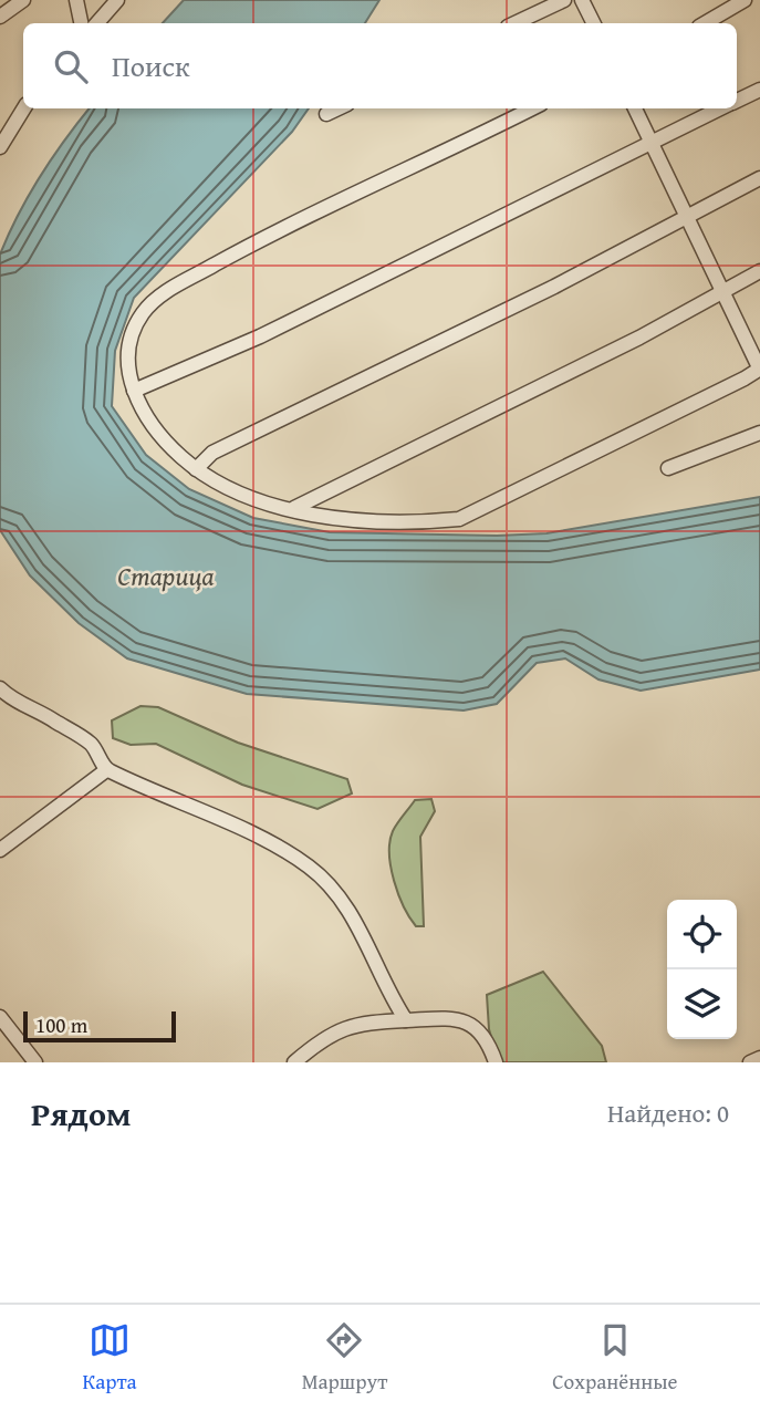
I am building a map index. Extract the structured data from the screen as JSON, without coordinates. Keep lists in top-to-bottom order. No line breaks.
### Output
{"water":["Старица"],"scale_bar":"100 m","page":{"search":"Поиск","scale":"100 m","heading":["Рядом","Найдено: 0"],"nav":["Карта","Маршрут","Сохранённые"]}}
